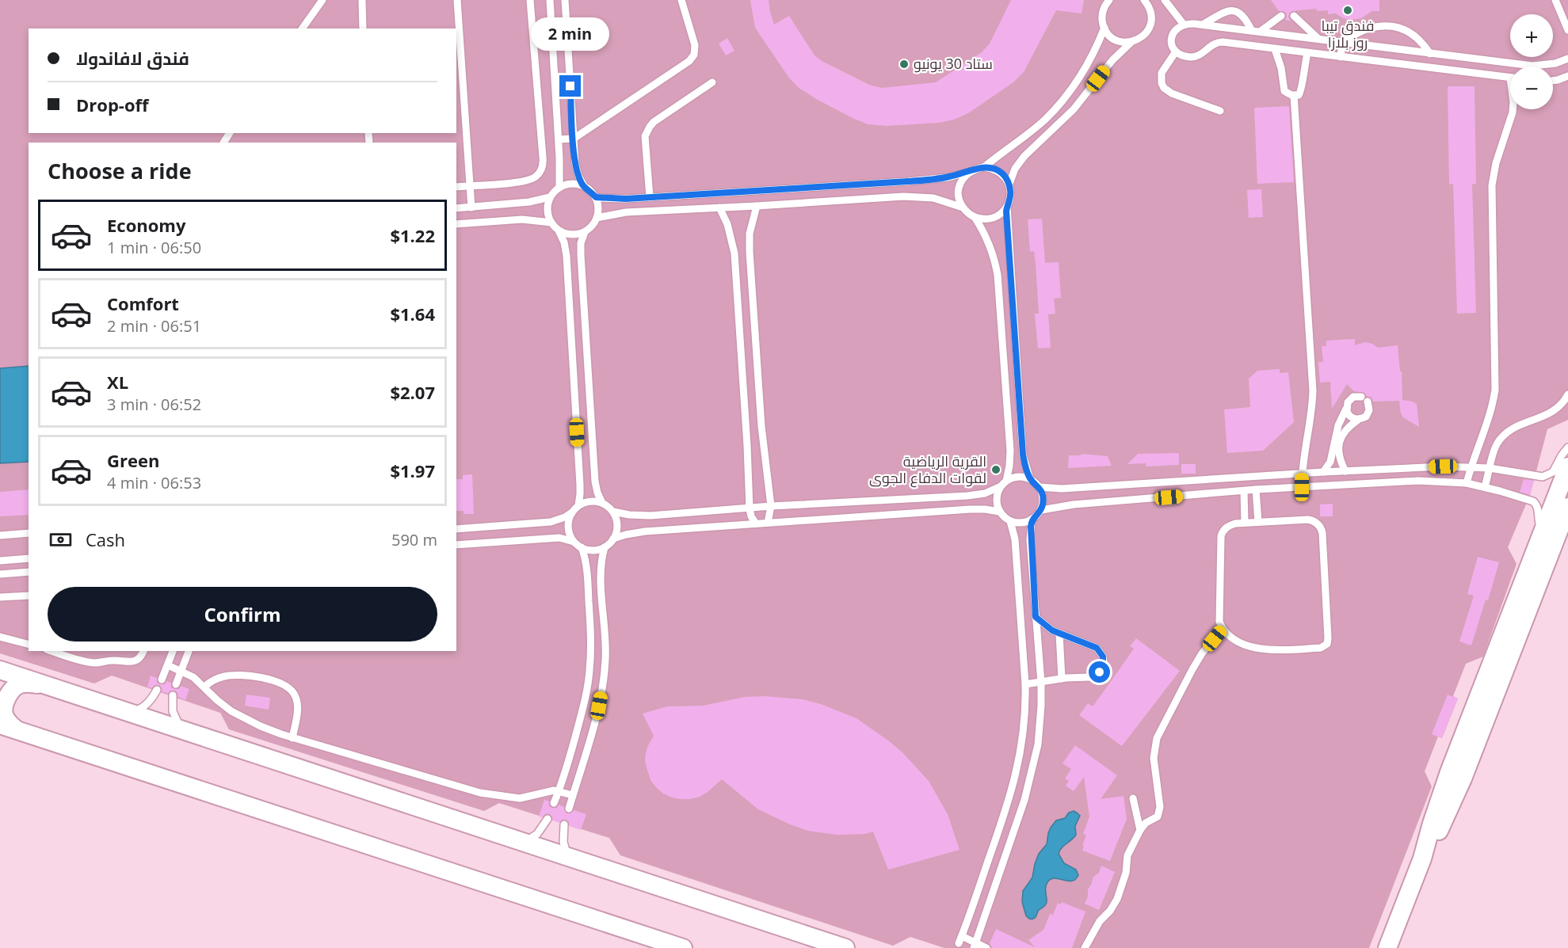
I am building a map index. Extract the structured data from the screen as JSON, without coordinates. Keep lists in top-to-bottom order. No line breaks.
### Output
{"places":["فندق تيبا روز بلازا","ستاد 30 يونيو","القرية الرياضية لقوات الدفاع الجوى"],"page":{"map_buttons":["+","−"],"bubble":"2 min","banner":["فندق لافاندولا","Drop-off"],"heading":"Choose a ride","list":[{"name":"Economy","note":"1 min · 06:50","value":"$1.22"},{"name":"Comfort","note":"2 min · 06:51","value":"$1.64"},{"name":"XL","note":"3 min · 06:52","value":"$2.07"},{"name":"Green","note":"4 min · 06:53","value":"$1.97"}],"pay":["Cash","590 m"],"buttons":"Confirm"}}
